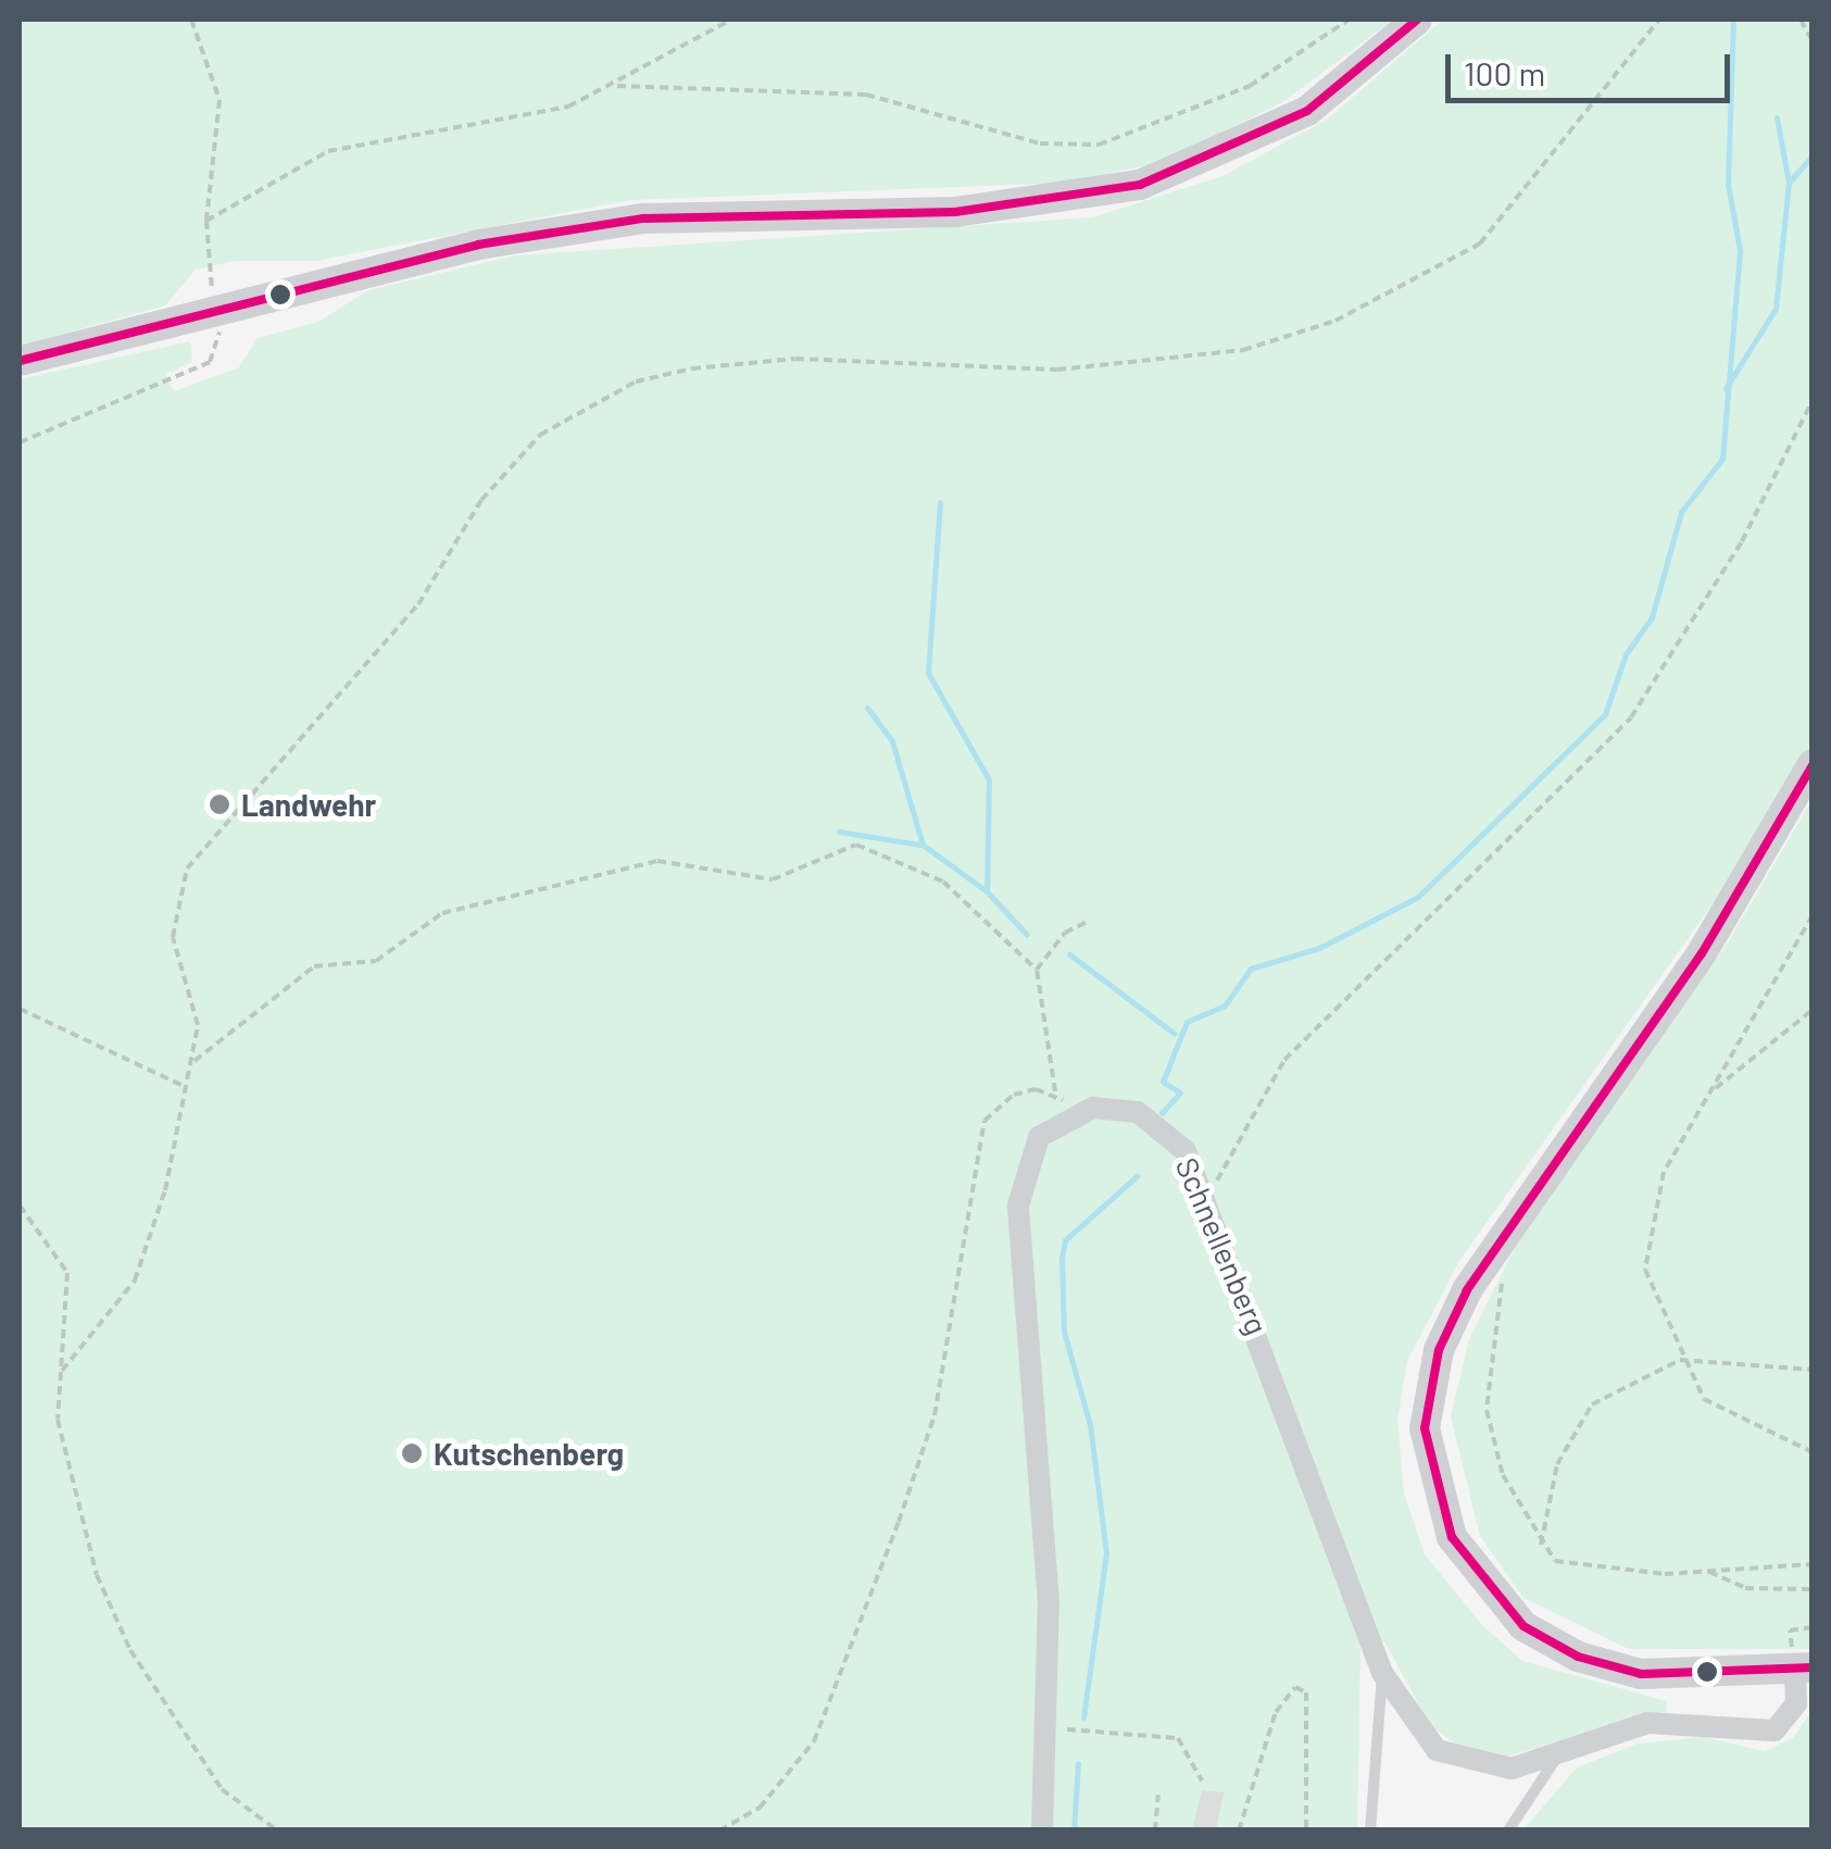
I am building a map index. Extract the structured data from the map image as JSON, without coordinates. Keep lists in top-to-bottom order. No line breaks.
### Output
{"streets":{"street":["Schnellenberg"]},"places":["Landwehr","Kutschenberg"],"scale_bar":"100 m"}
